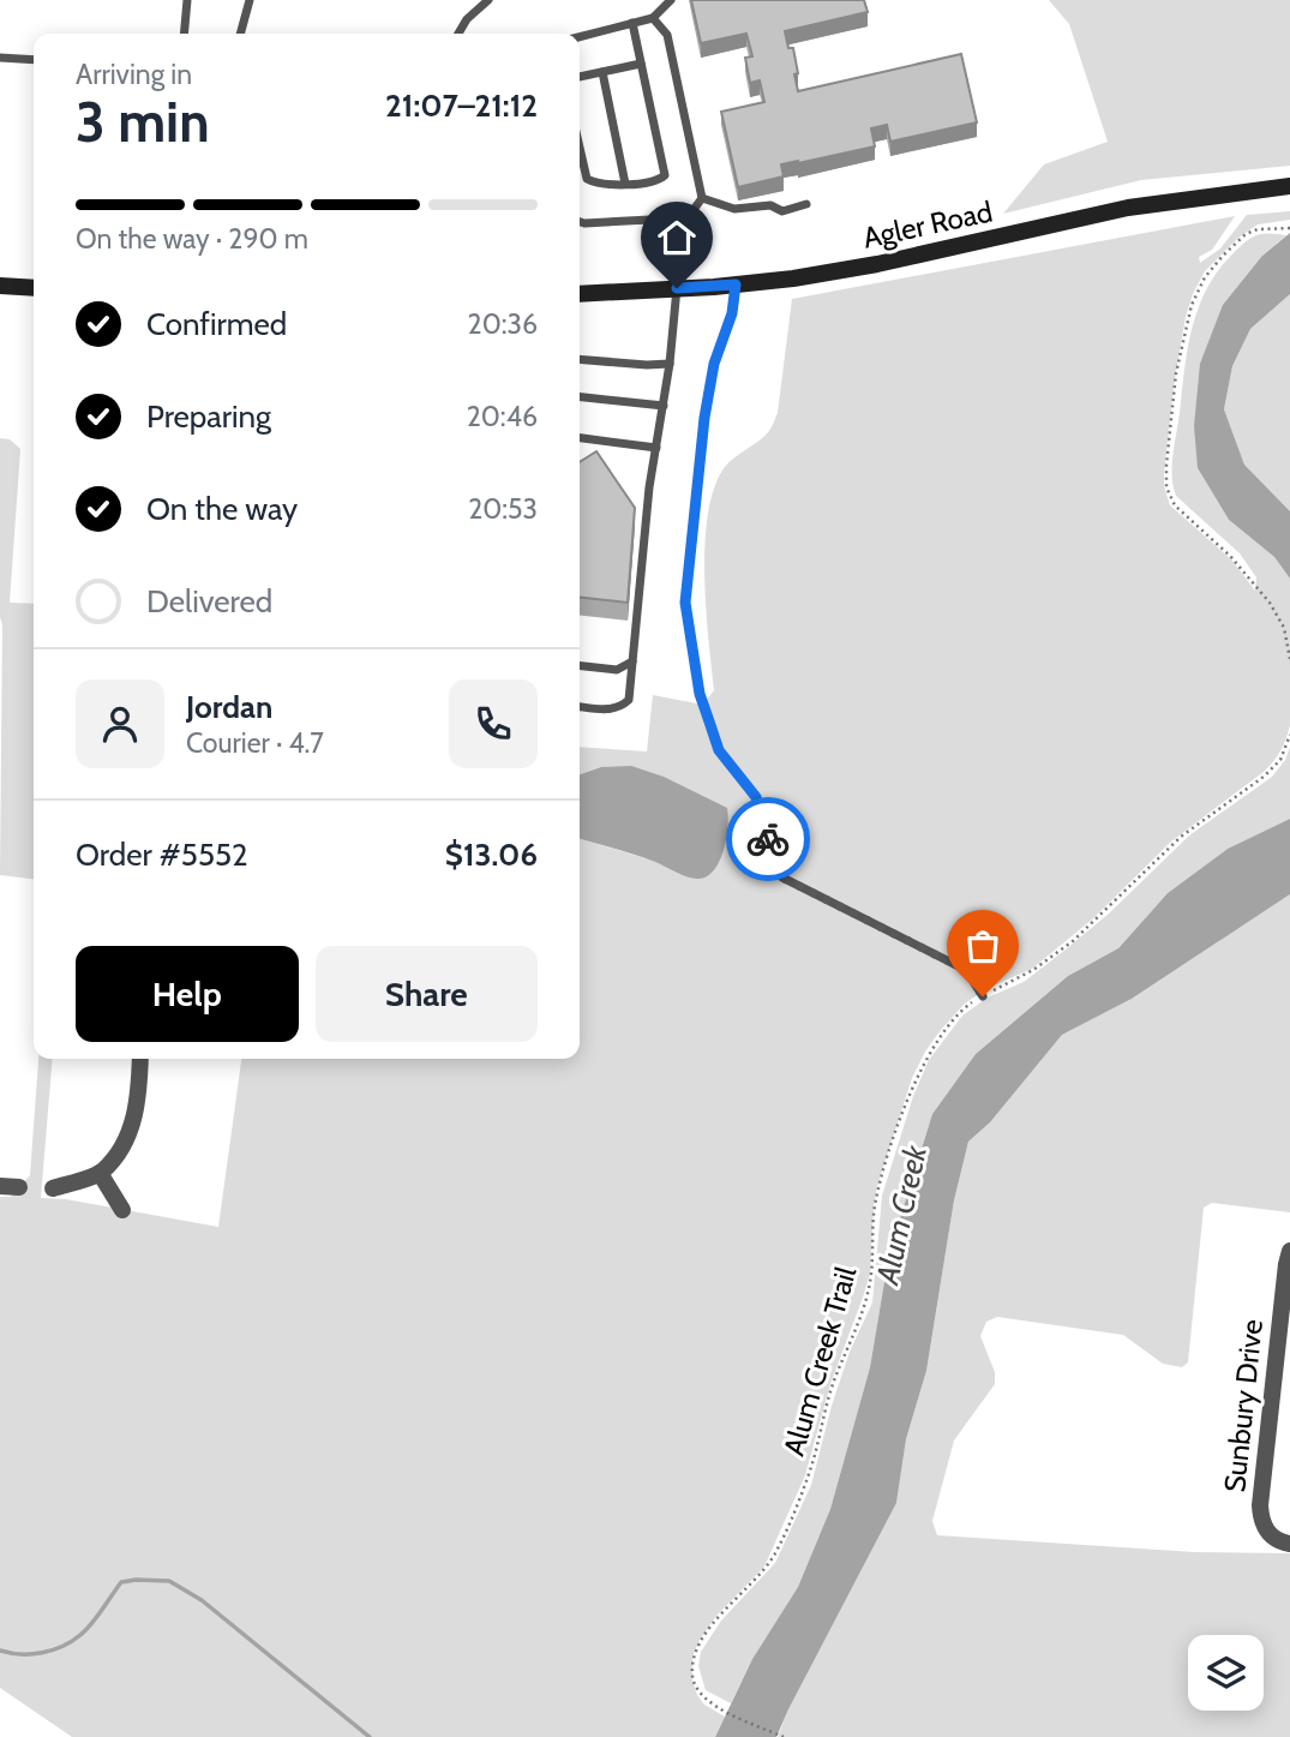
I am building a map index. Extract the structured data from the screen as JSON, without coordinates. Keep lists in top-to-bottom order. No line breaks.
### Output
{"streets":{"main road":["Agler Road"],"street":["Sunbury Drive"],"path":["Alum Creek Trail"]},"water":["Alum Creek"],"page":{"heading":["3 min","Arriving in","21:07–21:12"],"panel":["Jordan","Courier · 4.7","Order #5552","$13.06"],"bar":"On the way · 290 m","list":[["Confirmed","20:36"],["Preparing","20:46"],["On the way","20:53"],"Delivered"],"buttons":["Help","Share"]}}
